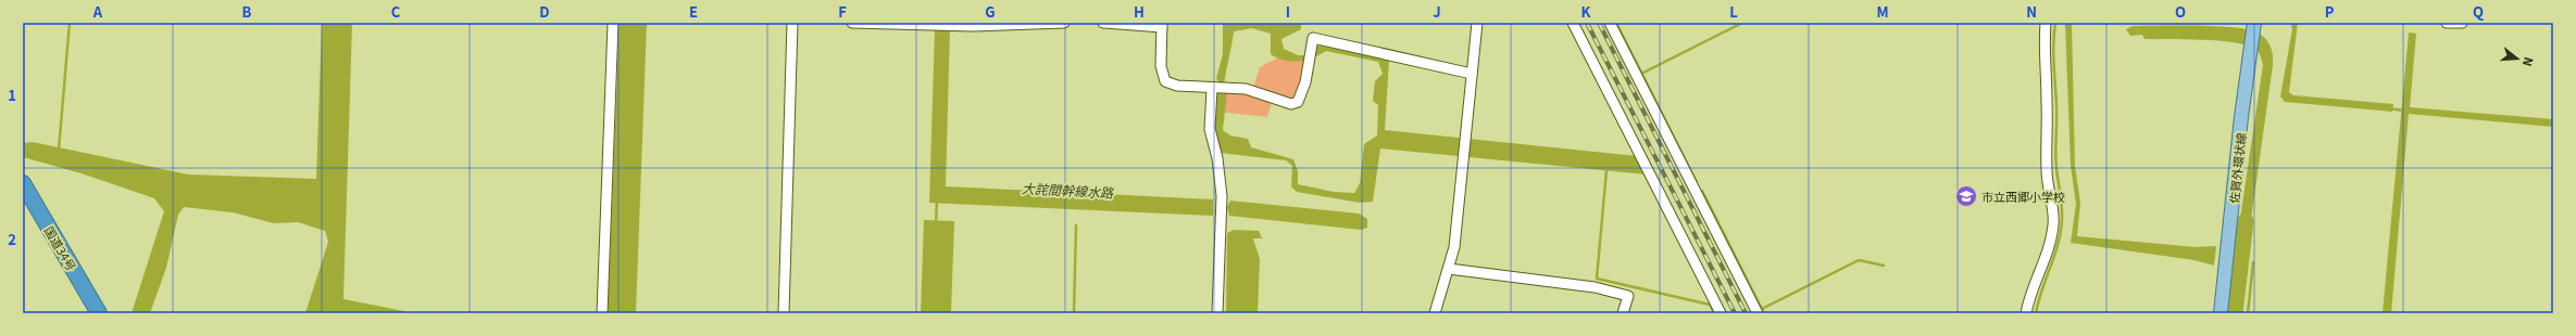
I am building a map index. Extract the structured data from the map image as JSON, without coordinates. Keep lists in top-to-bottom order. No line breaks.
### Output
{"streets":{"highway":["国道34号"],"main road":["佐賀外環状線"]},"water":["大詫間幹線水路"],"places":{"school or university":["市立西郷小学校"]},"north":"right","grid":{"columns":["A","B","C","D","E","F","G","H","I","J","K","L","M","N","O","P","Q"],"rows":["1","2"]}}
